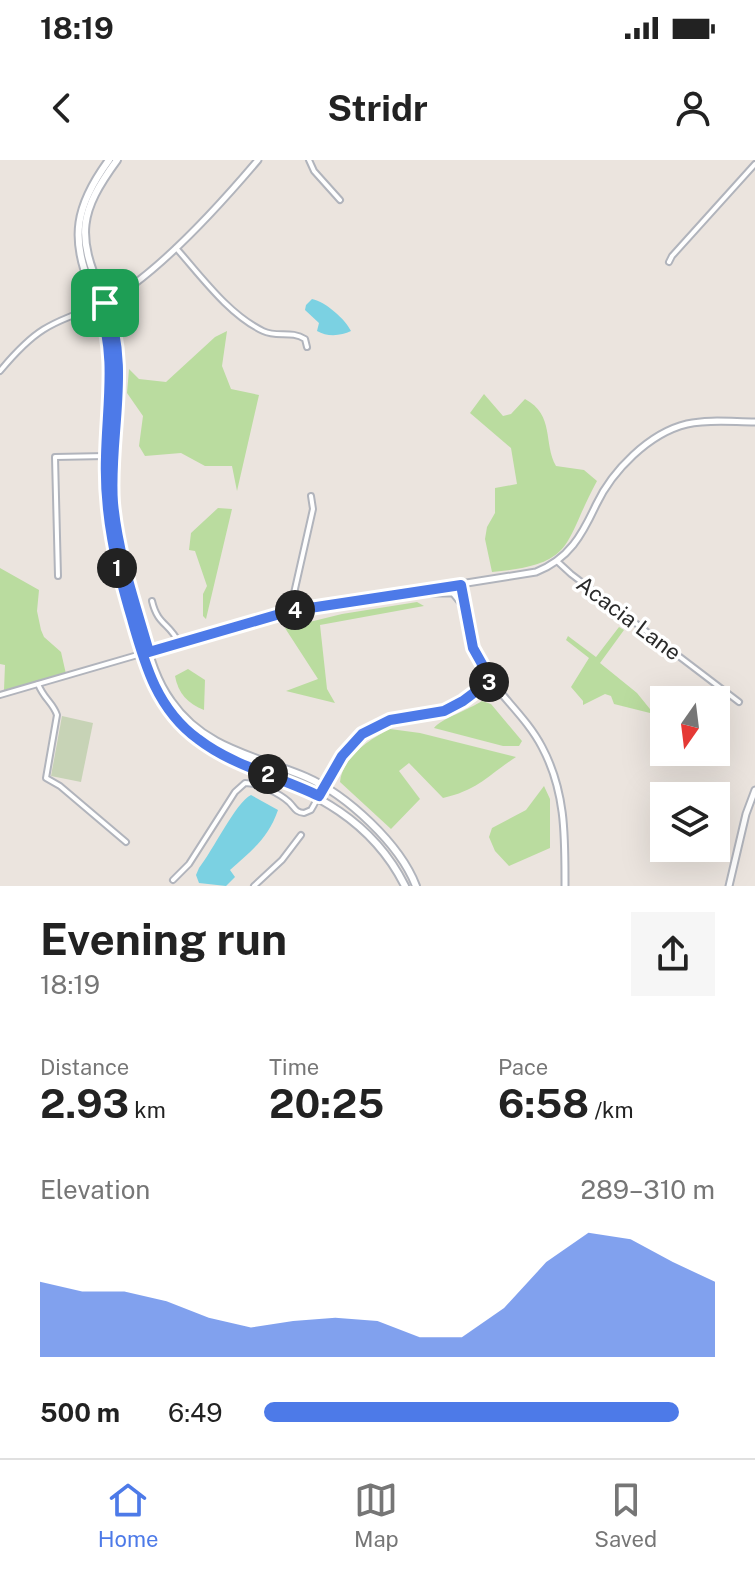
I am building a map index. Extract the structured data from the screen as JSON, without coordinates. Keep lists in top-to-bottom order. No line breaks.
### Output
{"streets":{"street":["Acacia Lane"]},"north":"bottom","page":{"status":"18:19","header":"Stridr","pins":["1","4","3","2"],"heading":["Evening run","18:19"],"stats":[["Distance","2.93 km"],["Time","20:25"],["Pace","6:58 /km"]],"chart":["Elevation","289–310 m"],"list":[{"name":"500 m","note":"6:49"}],"tabs":["Home","Map","Saved"]}}
